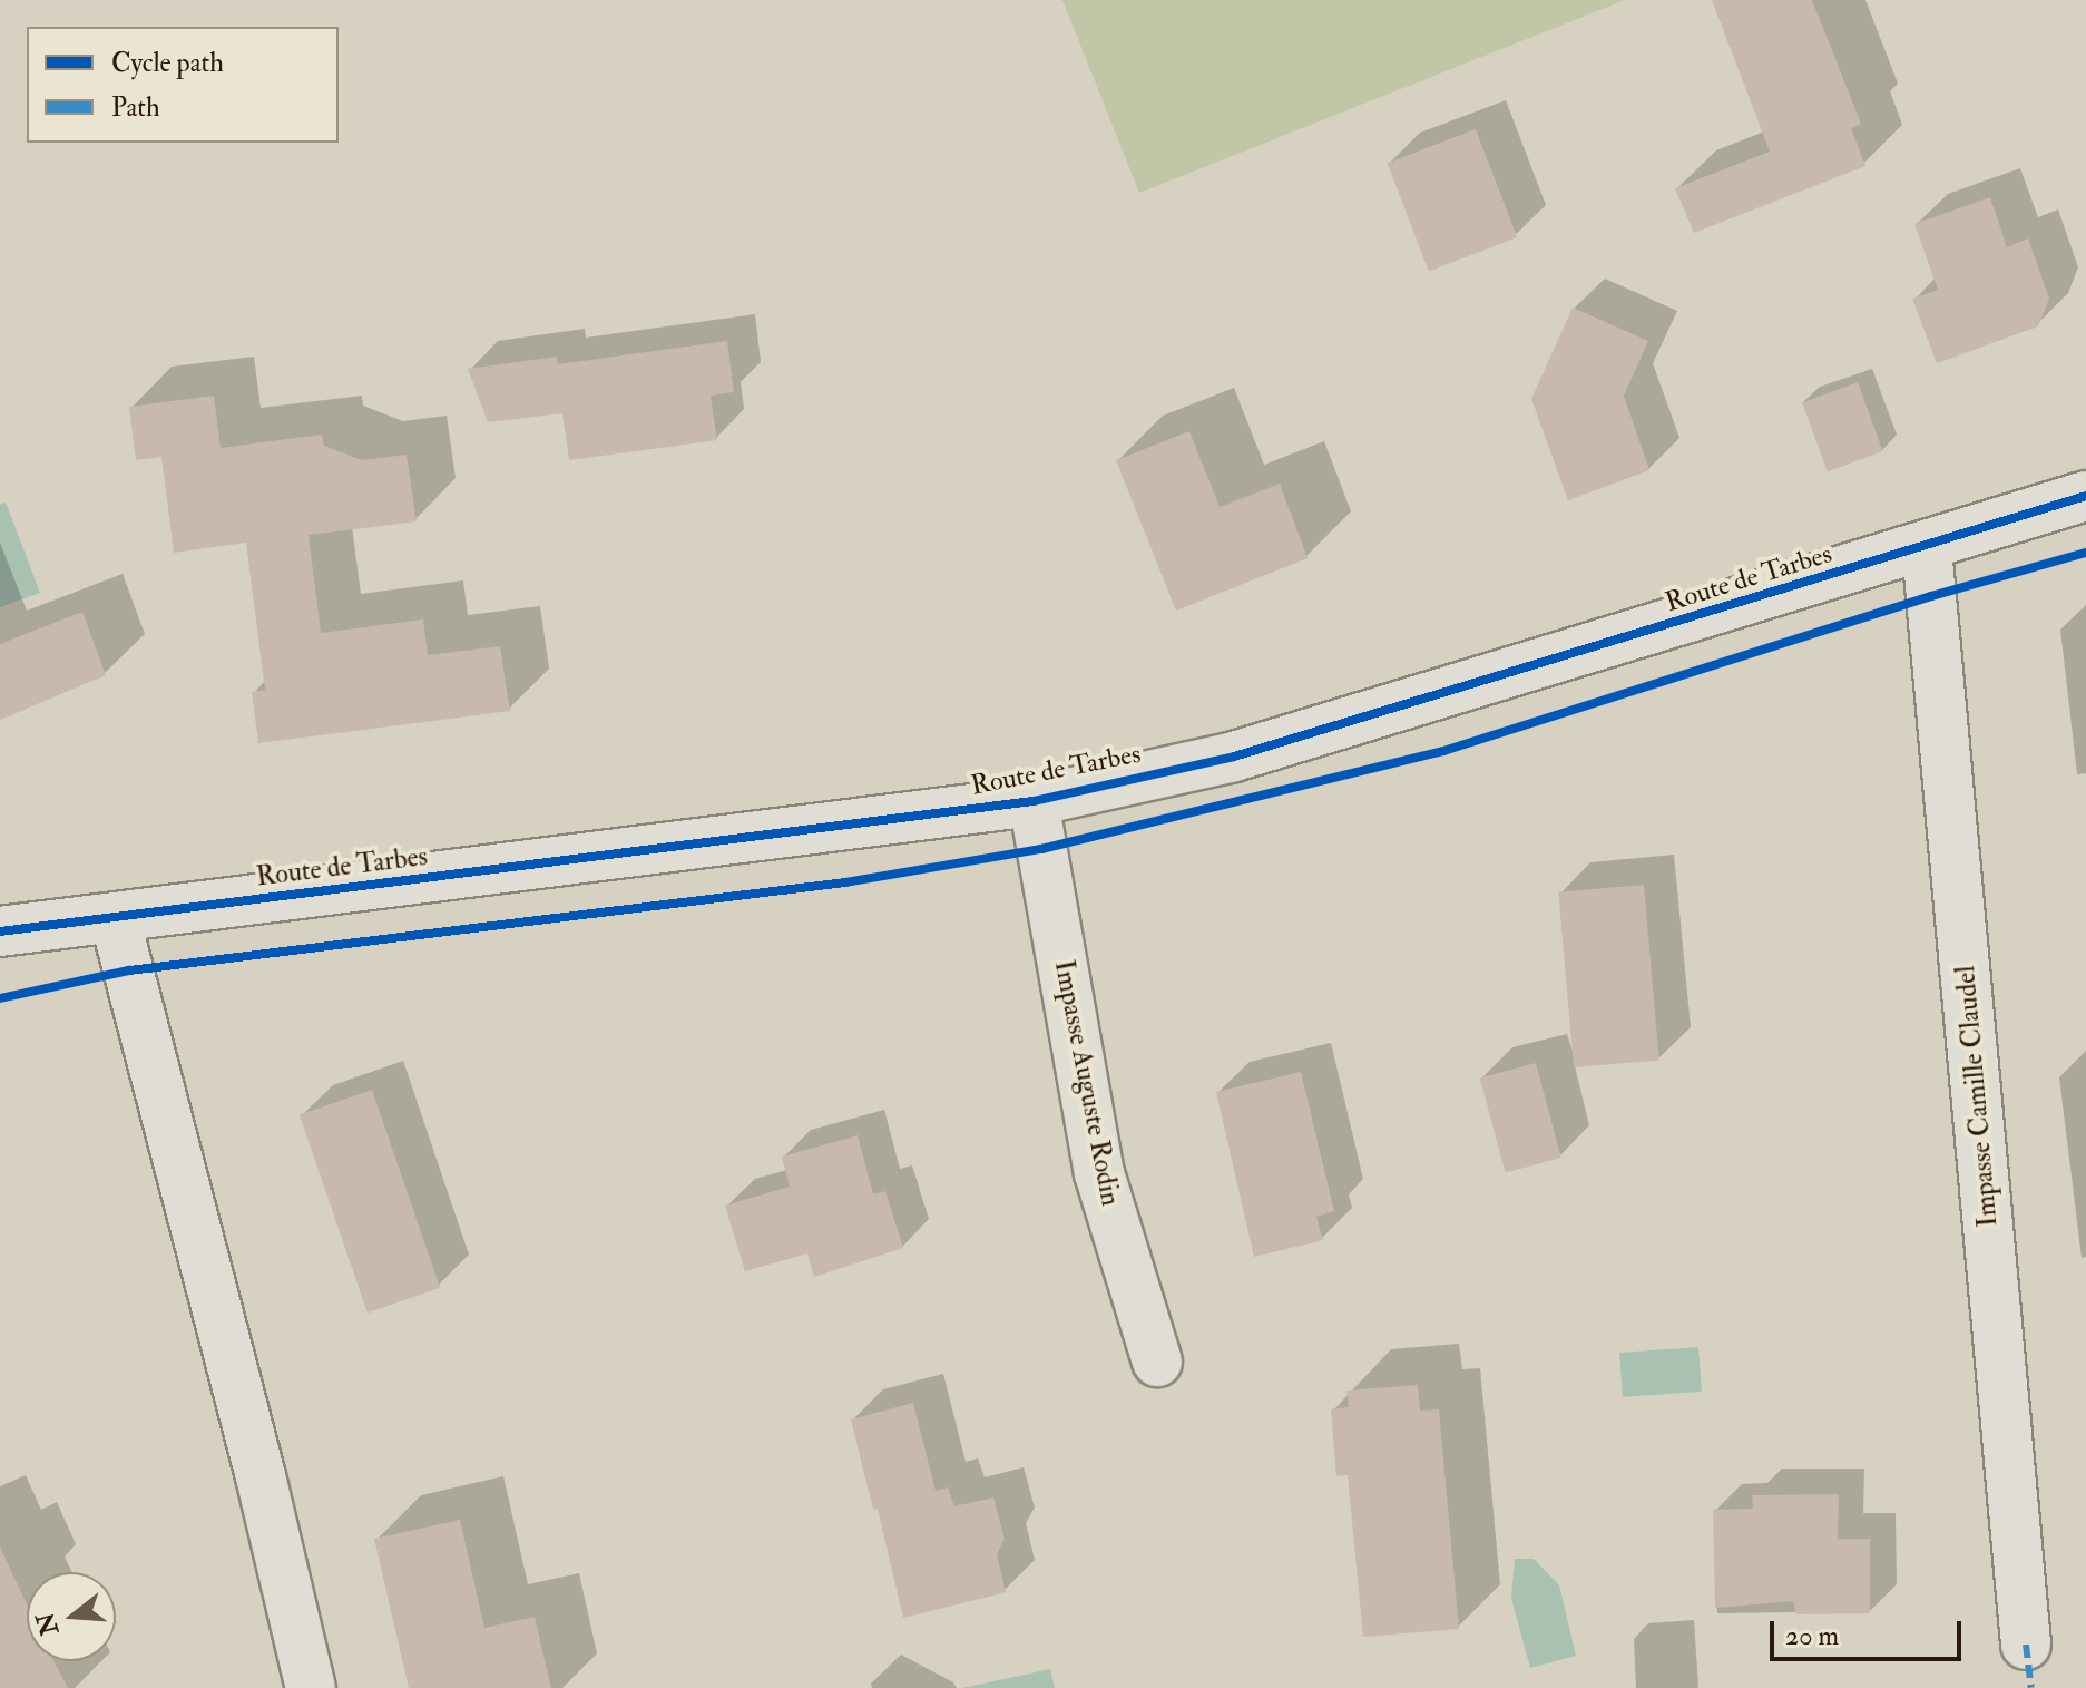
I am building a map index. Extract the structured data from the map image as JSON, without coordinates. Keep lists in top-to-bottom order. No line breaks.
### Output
{"streets":{"street":["Route de Tarbes","Impasse Auguste Rodin","Impasse Camille Claudel"]},"crossings":[["Route de Tarbes","Impasse Auguste Rodin"],["Route de Tarbes","Impasse Camille Claudel"]],"legend":["Cycle path","Path"],"scale_bar":"20 m","north":"left"}
